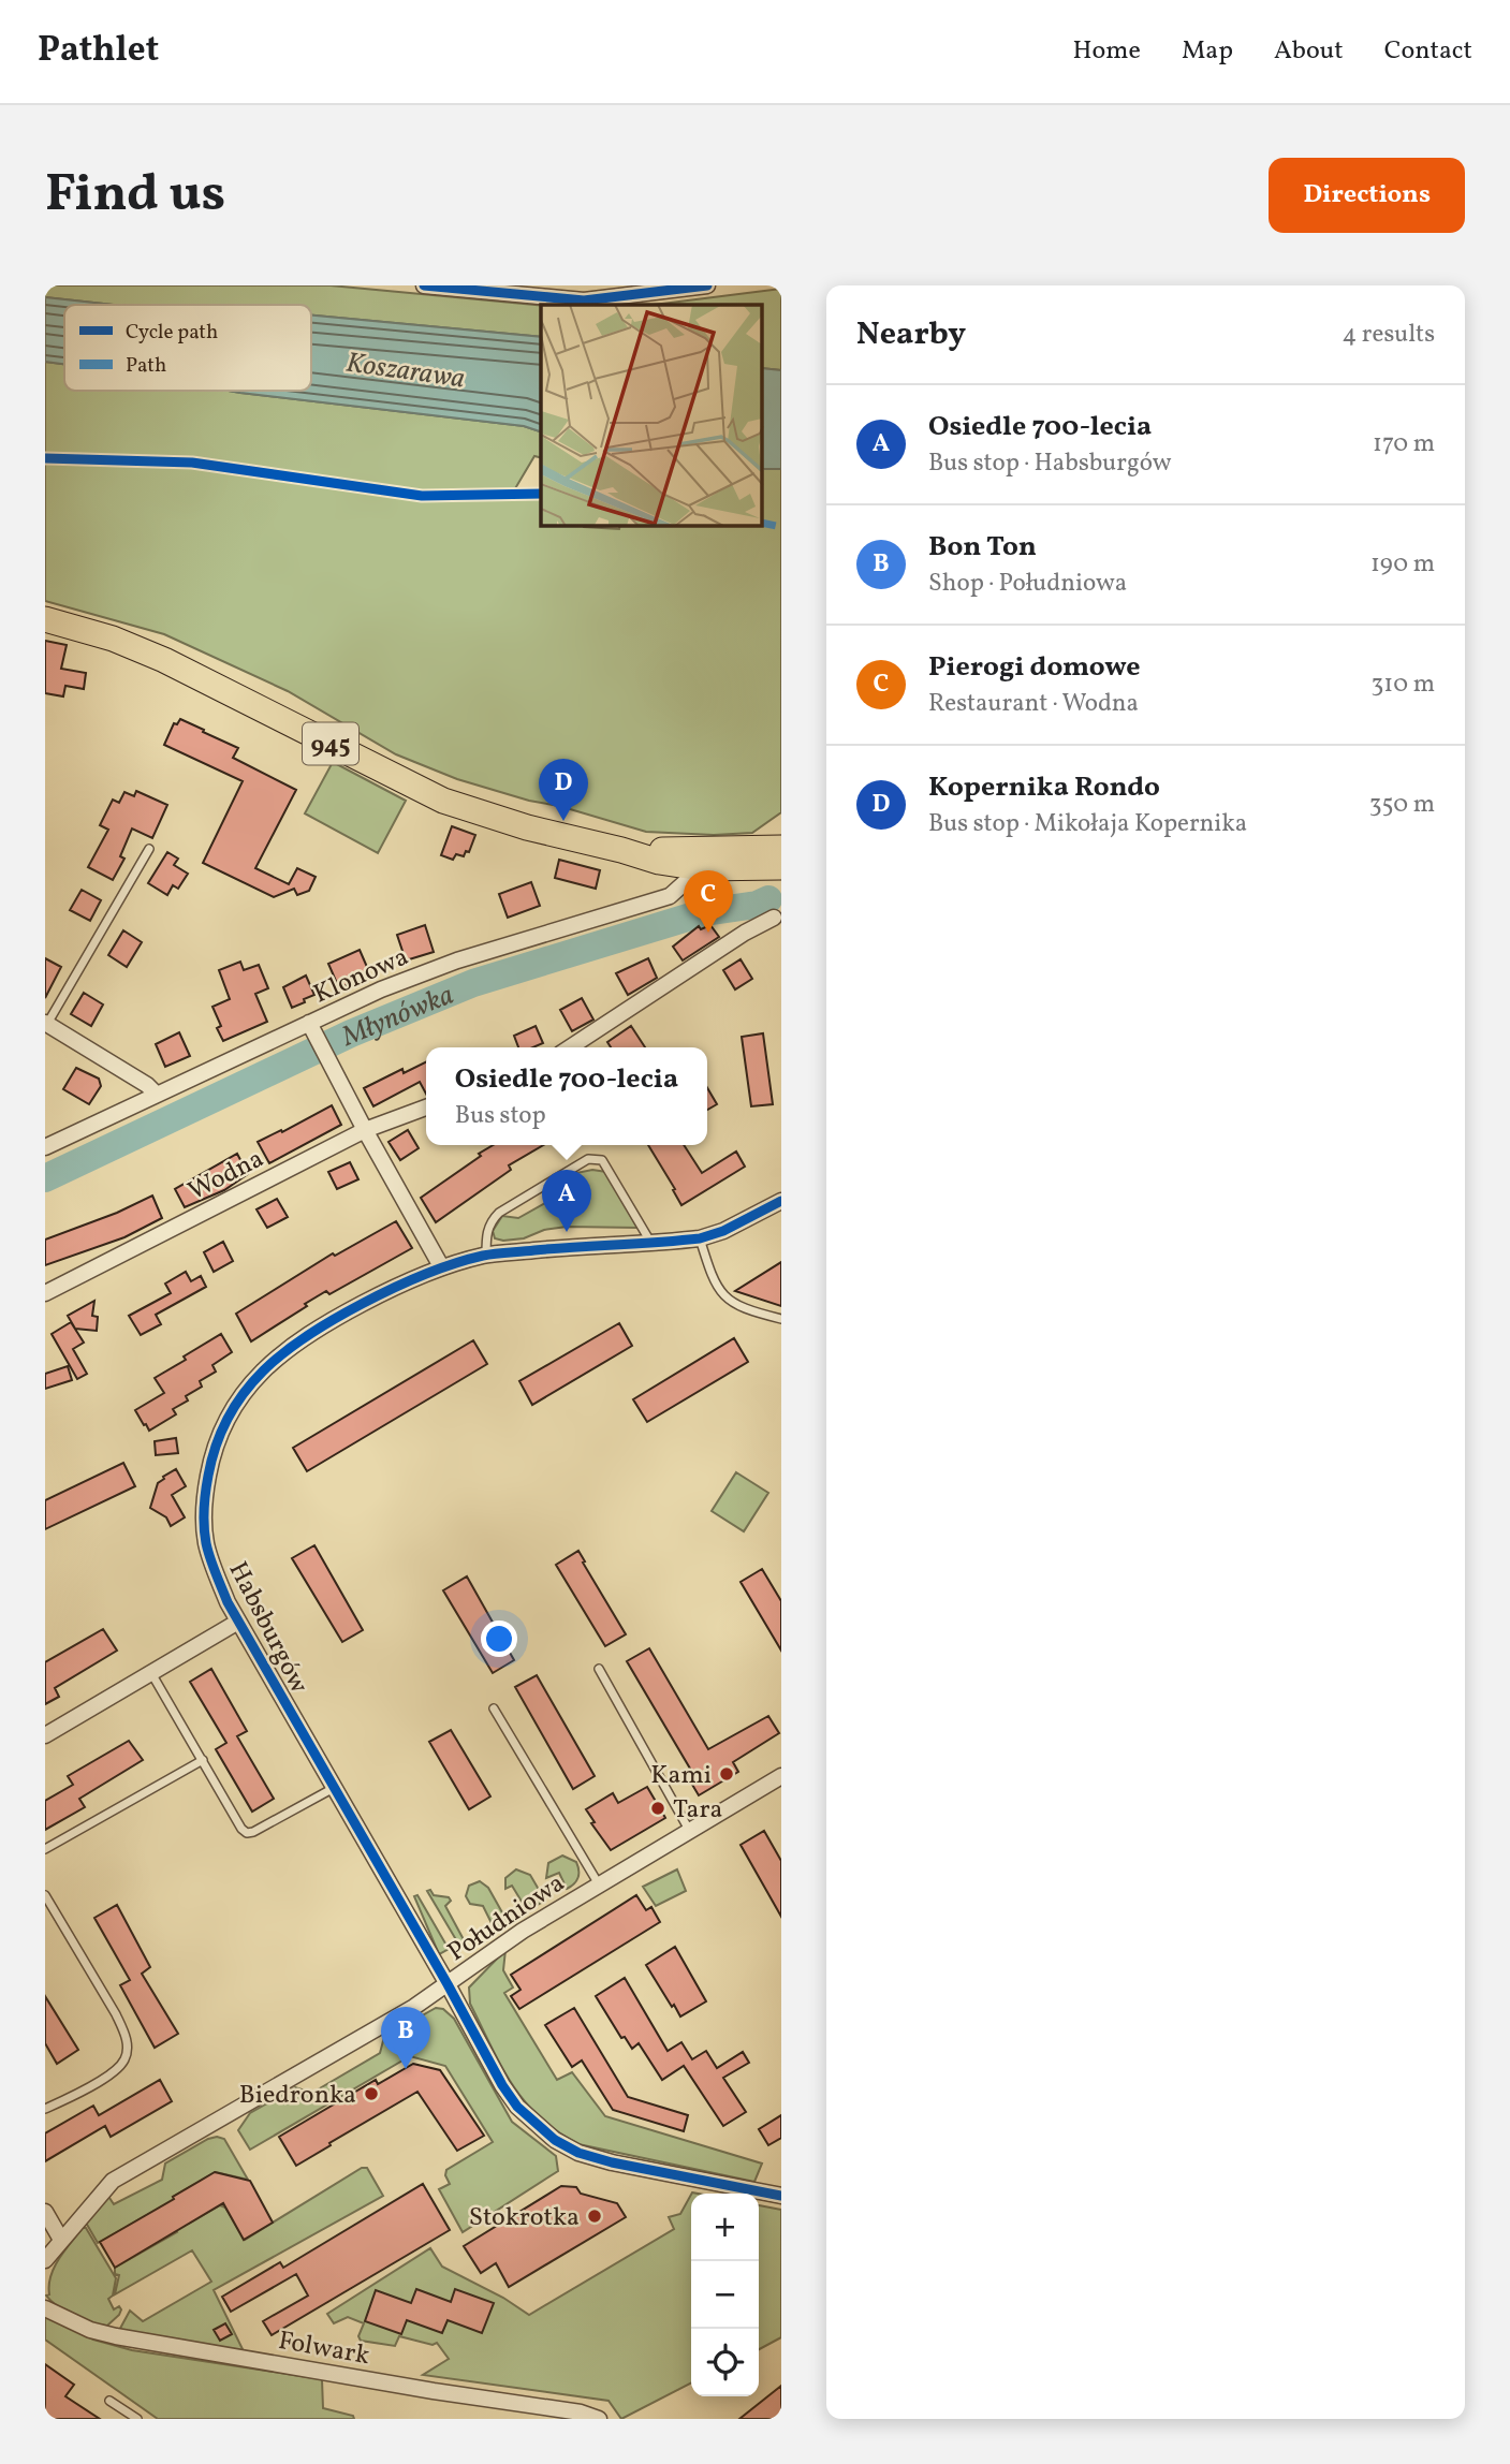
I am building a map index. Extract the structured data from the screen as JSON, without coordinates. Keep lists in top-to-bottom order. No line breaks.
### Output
{"streets":{"main road":["945"],"street":["Klonowa","Wodna","Habsburgów","Południowa","Folwark"]},"crossings":[["945","Klonowa"],["Habsburgów","Południowa"]],"water":["Koszarawa","Młynówka"],"places":["Kami","Tara","Biedronka","Stokrotka"],"legend":["Cycle path","Path"],"page":{"header":"Pathlet","nav":["Home","Map","About","Contact"],"buttons":"Directions","title":"Find us","heading":["Nearby","4 results"],"list":[{"mark":"A","name":"Osiedle 700-lecia","note":"Bus stop · Habsburgów","value":"170 m"},{"mark":"B","name":"Bon Ton","note":"Shop · Południowa","value":"190 m"},{"mark":"C","name":"Pierogi domowe","note":"Restaurant · Wodna","value":"310 m"},{"mark":"D","name":"Kopernika Rondo","note":"Bus stop · Mikołaja Kopernika","value":"350 m"}],"pins":["D","C","A","B"],"popup":["Osiedle 700-lecia","Bus stop"],"map_buttons":["+","−"]}}
